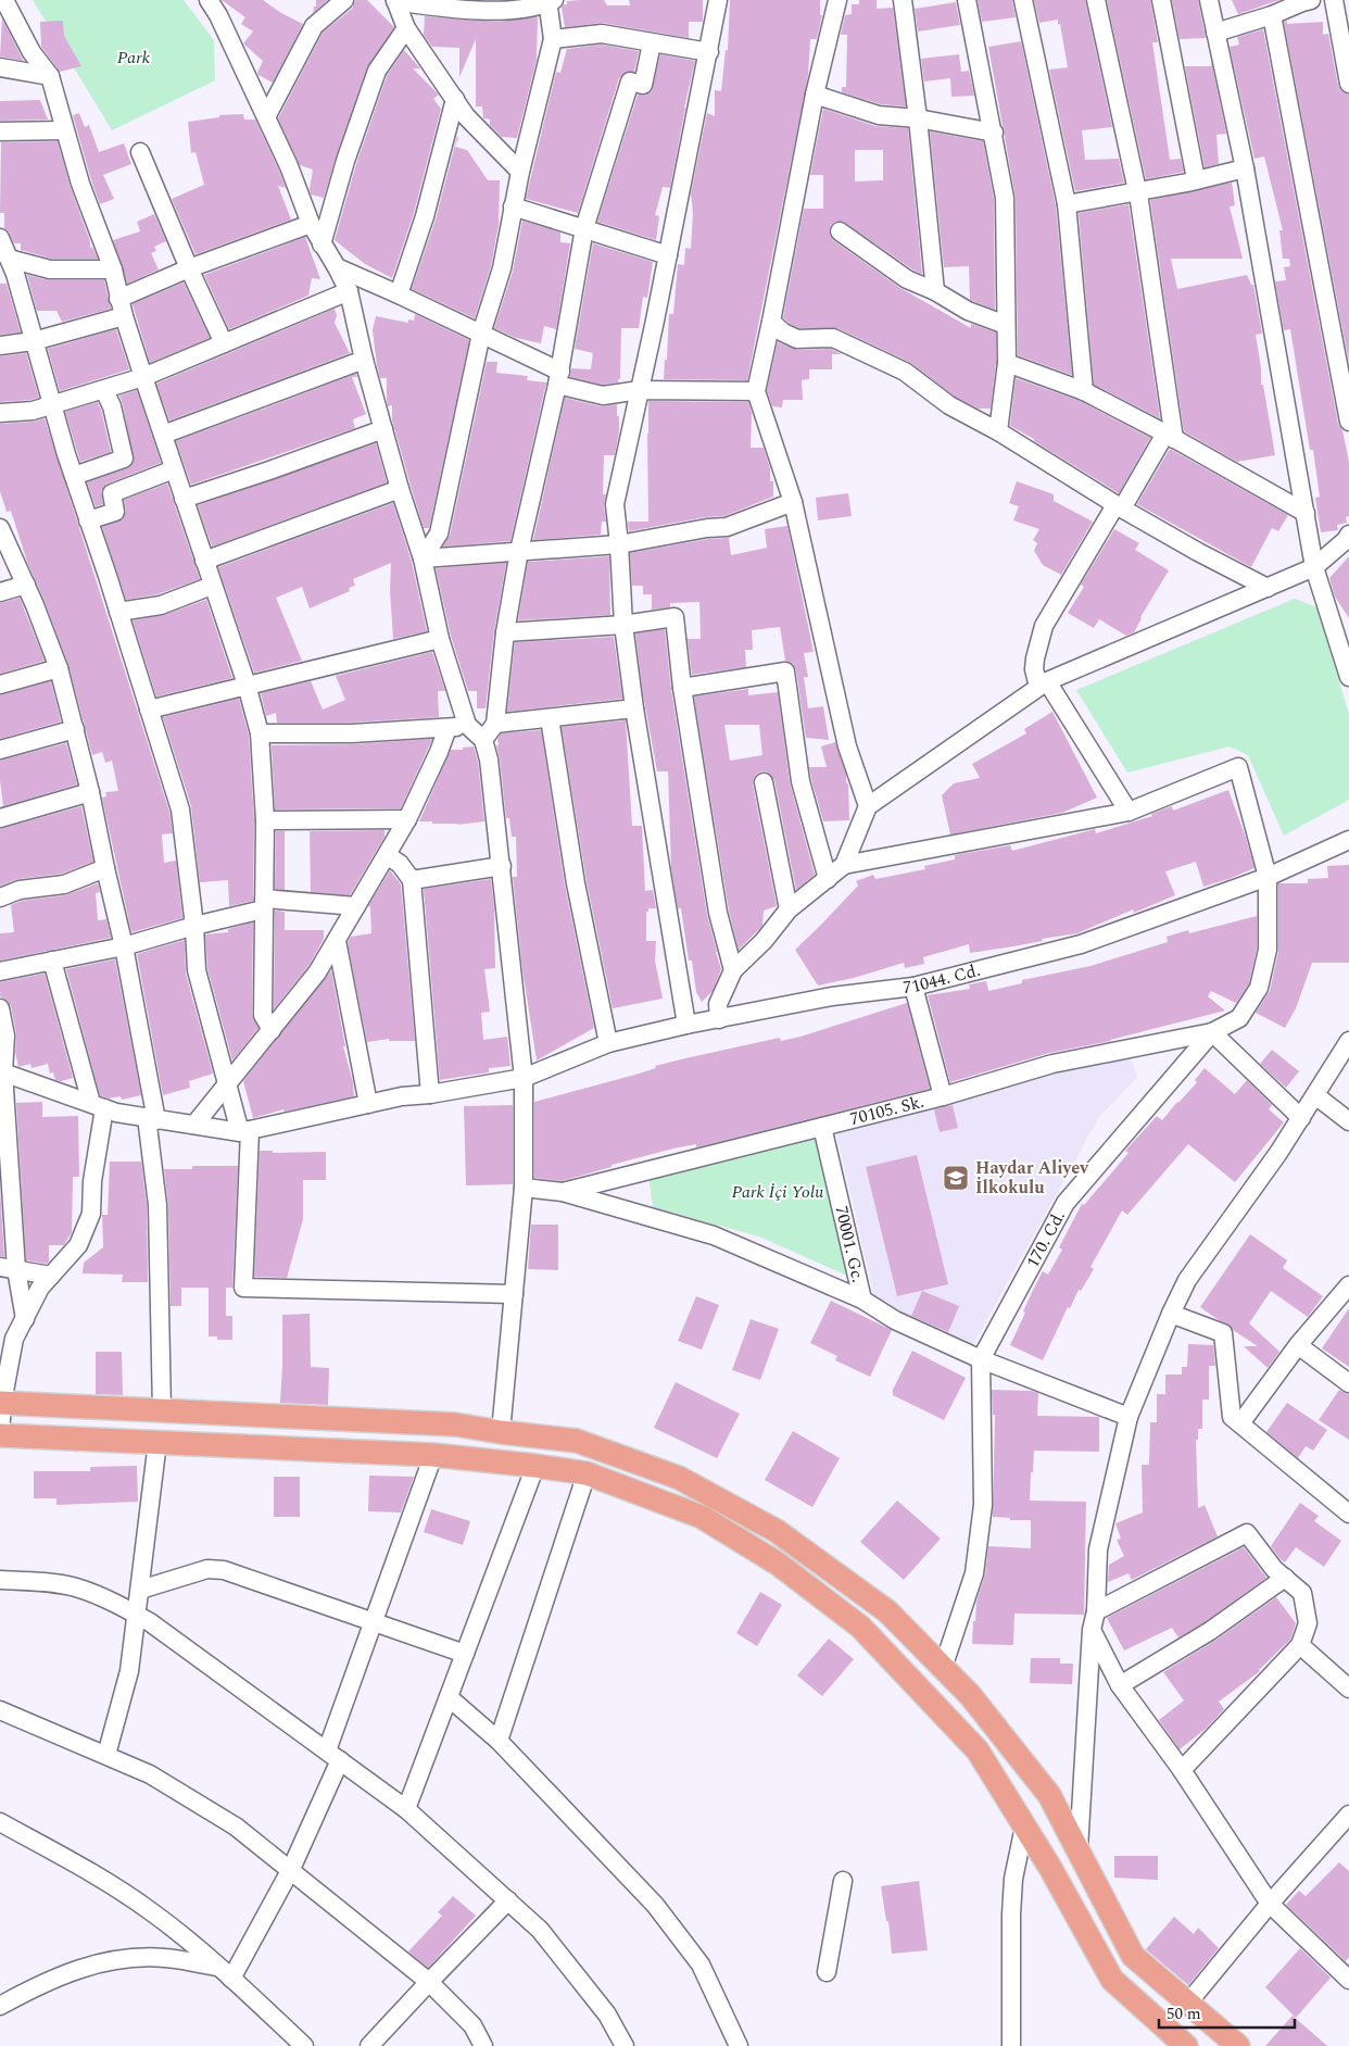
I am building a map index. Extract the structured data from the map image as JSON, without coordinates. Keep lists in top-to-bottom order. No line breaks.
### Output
{"streets":{"street":["71044. Cd.","70105. Sk.","170. Cd.","70001. Gc."]},"crossings":[["70105. Sk.","170. Cd."],["70105. Sk.","70001. Gc."]],"parks":["Park","Park İçi Yolu"],"places":{"school or university":["Haydar Aliyev İlkokulu"]},"scale_bar":"50 m"}
